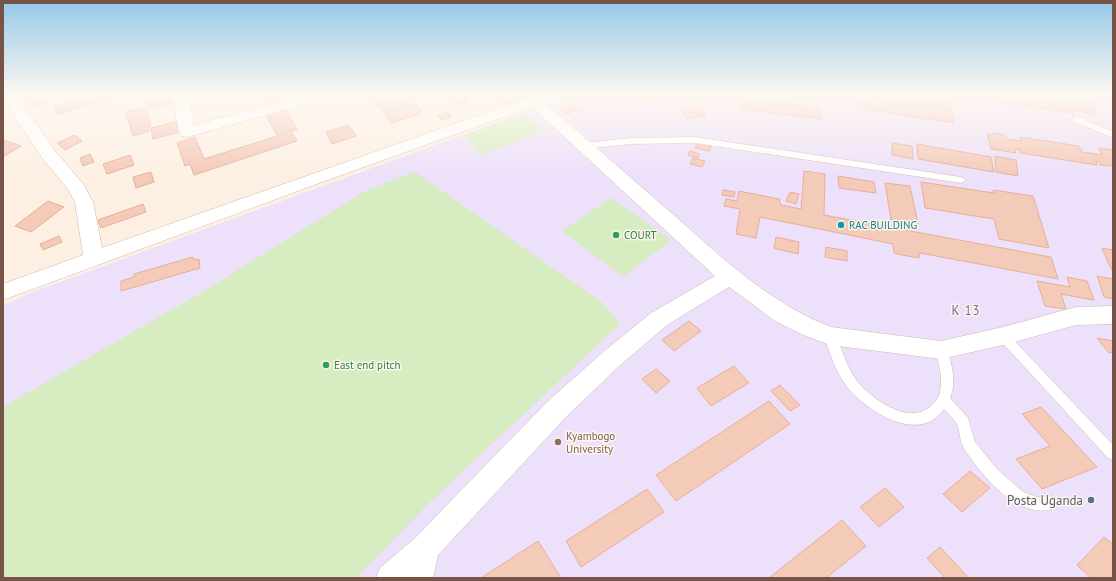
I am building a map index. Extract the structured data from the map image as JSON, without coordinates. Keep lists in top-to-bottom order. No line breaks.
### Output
{"districts":["K 13"],"places":["RAC BUILDING","COURT","East end pitch","Kyambogo University","Posta Uganda"]}
